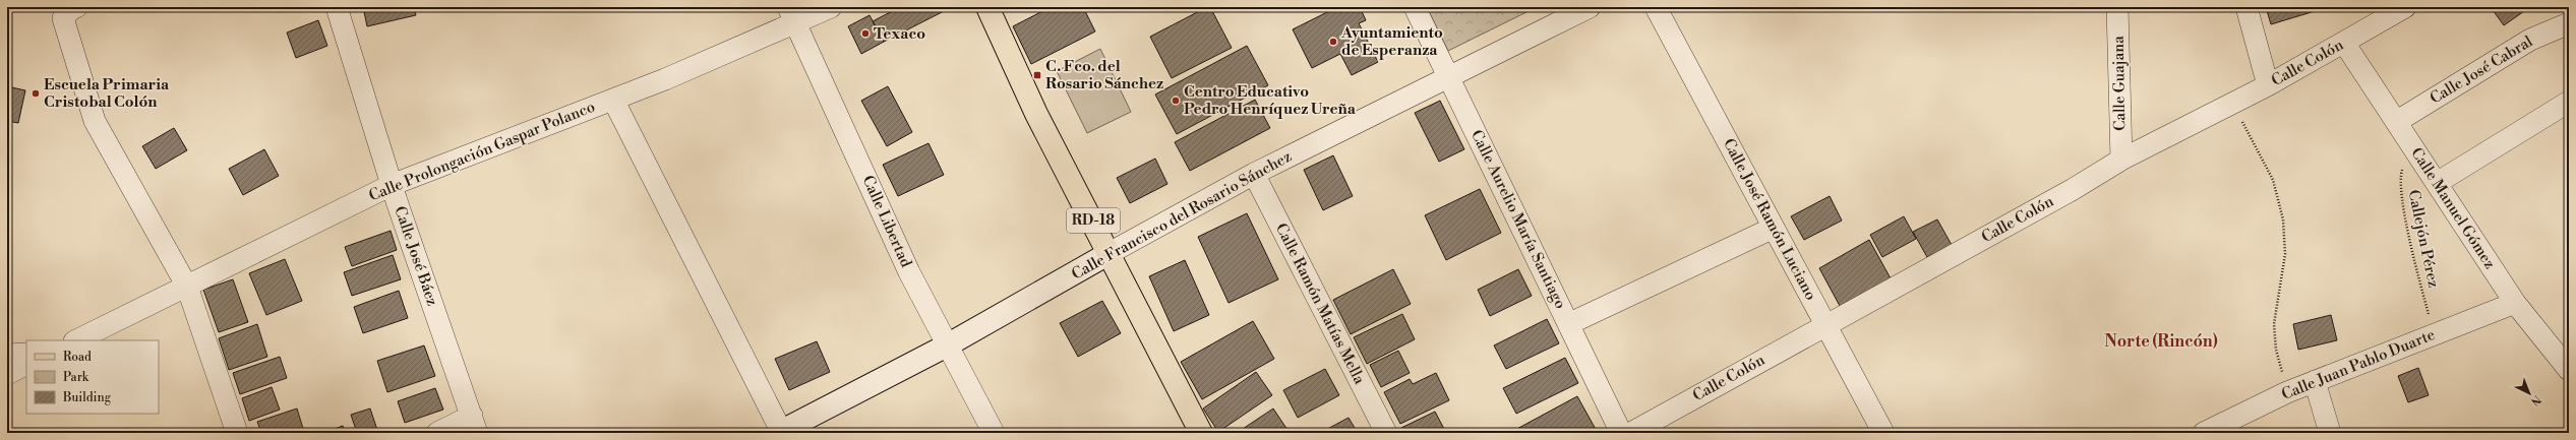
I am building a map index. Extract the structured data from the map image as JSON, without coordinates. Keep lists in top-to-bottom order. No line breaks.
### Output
{"streets":{"main road":["RD-18"],"street":["Calle Colón","Calle José Cabral","Calle Guajana","Calle Prolongación Gaspar Polanco","Calle Manuel Gómez","Calle Francisco del Rosario Sánchez","Calle Aurelio María Santiago","Calle José Ramón Luciano","Calle Libertad","Calle José Báez","Calle Ramón Matías Mella","Calle Juan Pablo Duarte"],"path":["Callejón Pérez"]},"crossings":[["Calle Colón","Calle Guajana"],["Calle Colón","Calle Manuel Gómez"],["Calle Colón","Calle José Ramón Luciano"],["Calle José Cabral","Calle Manuel Gómez"],["Calle Prolongación Gaspar Polanco","Calle Libertad"],["Calle Prolongación Gaspar Polanco","Calle José Báez"],["Calle Manuel Gómez","Callejón Pérez"],["Calle Manuel Gómez","Calle Juan Pablo Duarte"],["Calle Francisco del Rosario Sánchez","Calle Aurelio María Santiago"],["Calle Francisco del Rosario Sánchez","RD-18"],["Calle Francisco del Rosario Sánchez","Calle Libertad"],["Calle Francisco del Rosario Sánchez","Calle Ramón Matías Mella"],["Callejón Pérez","Calle Juan Pablo Duarte"]],"districts":["Norte (Rincón)"],"places":{"other":["Texaco","Ayuntamiento de Esperanza","Escuela Primaria Cristobal Colón","Centro Educativo Pedro Henríquez Ureña"],"transit":["C. Fco. del Rosario Sánchez"]},"legend":["Road","Park","Building"],"north":"bottom right"}
